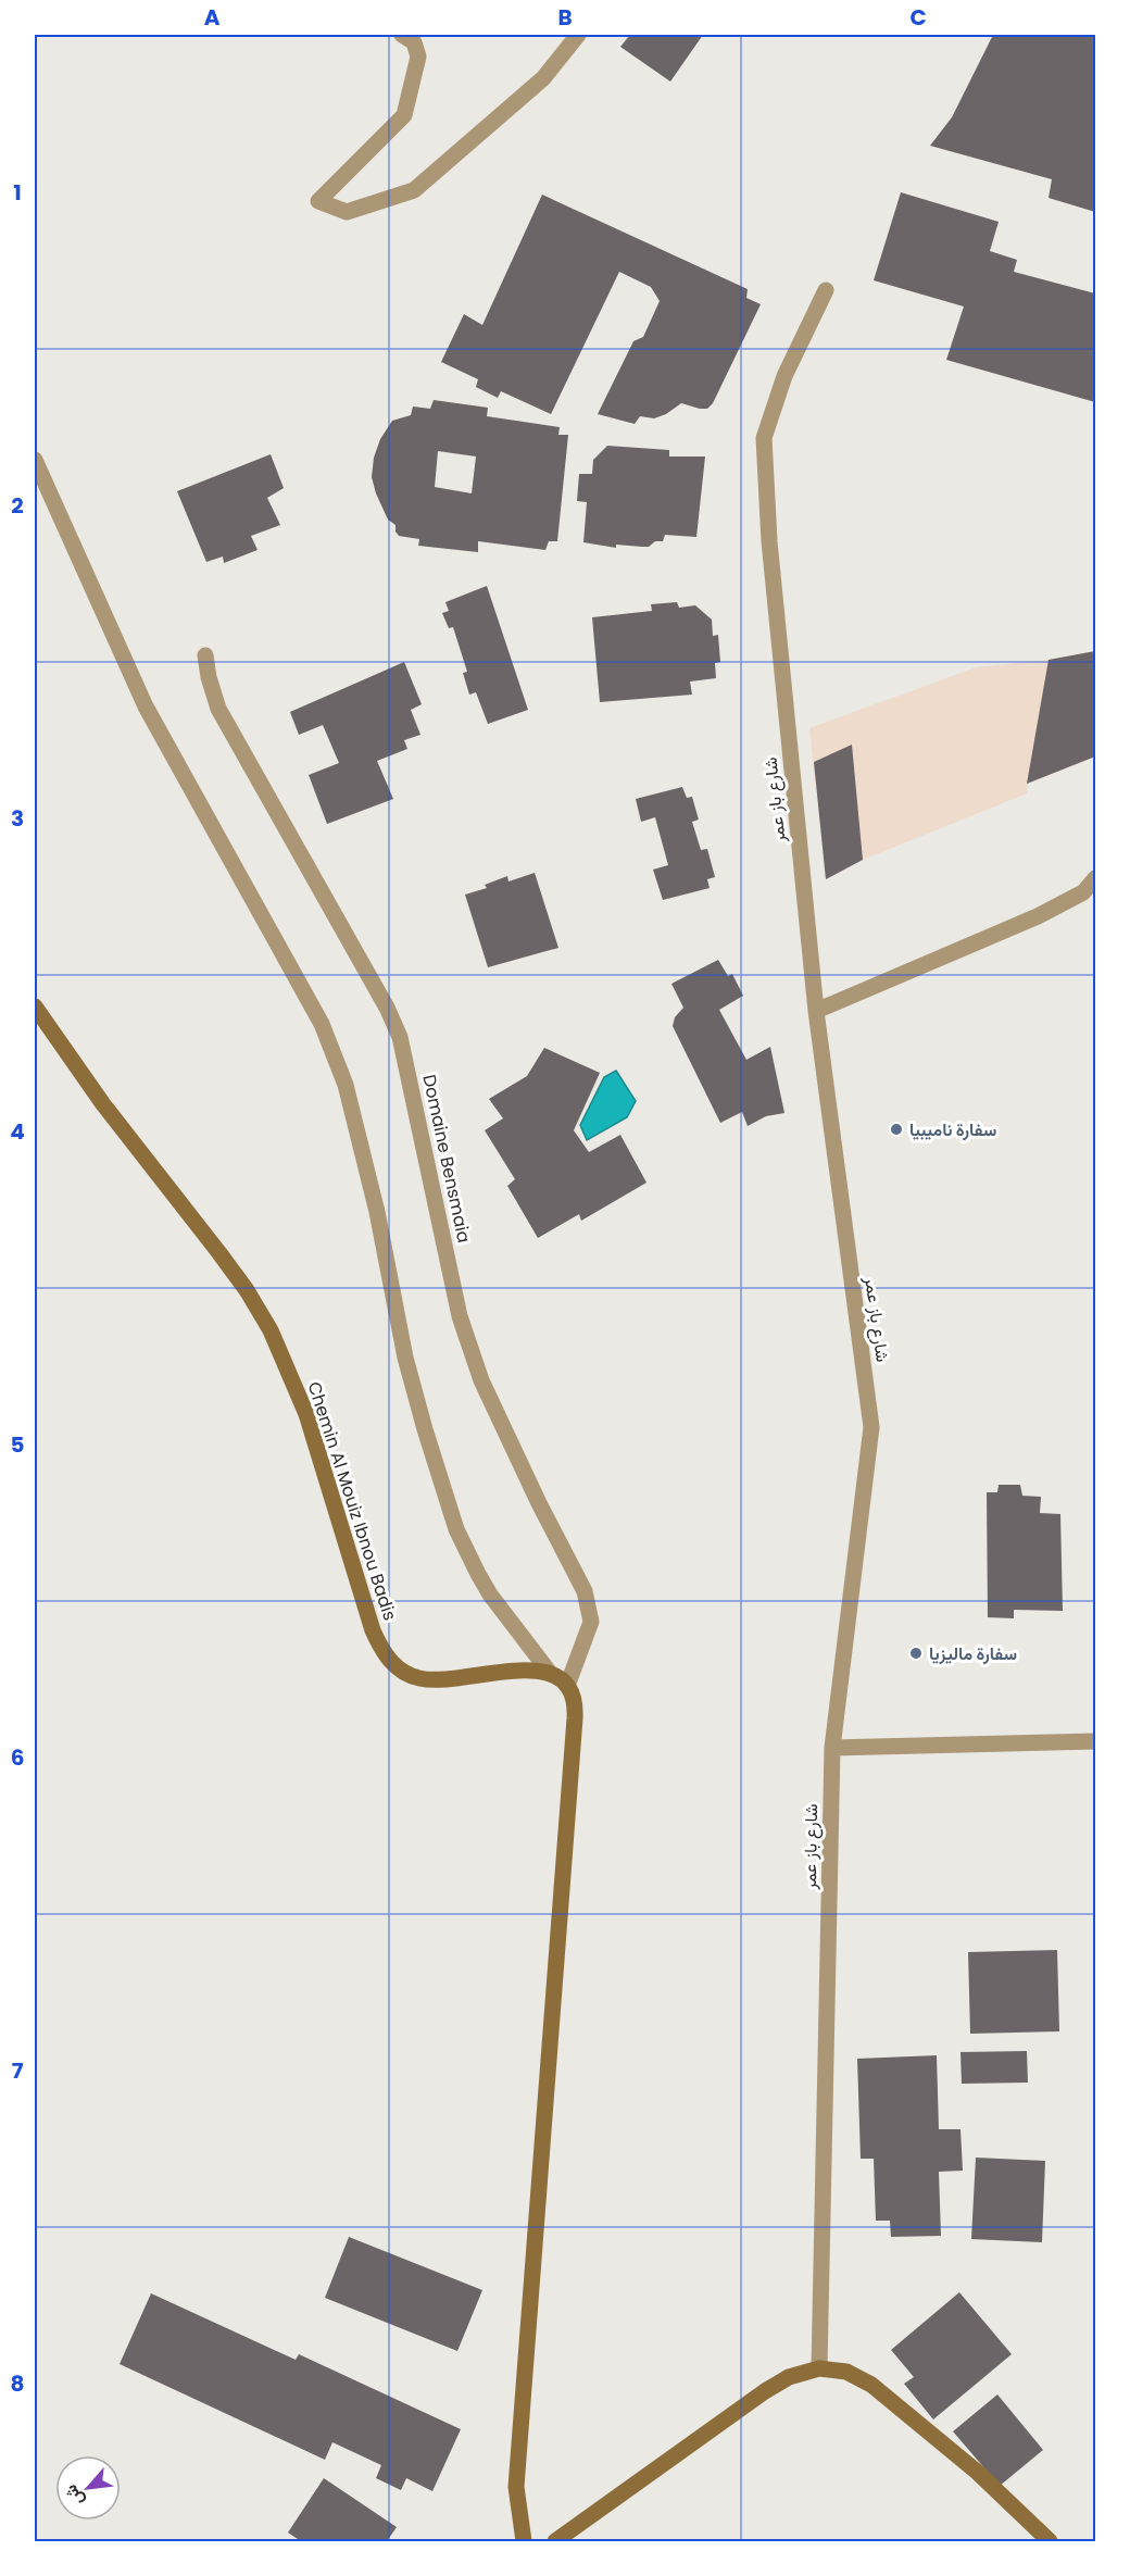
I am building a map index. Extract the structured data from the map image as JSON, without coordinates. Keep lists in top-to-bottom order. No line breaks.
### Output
{"streets":{"street":["شارع باز عمر","Domaine Bensmaia","Chemin Al Mouiz Ibnou Badis"]},"places":["سفارة ناميبيا","سفارة ماليزيا"],"north":"bottom left","grid":{"columns":["A","B","C"],"rows":["1","2","3","4","5","6","7","8"]}}
